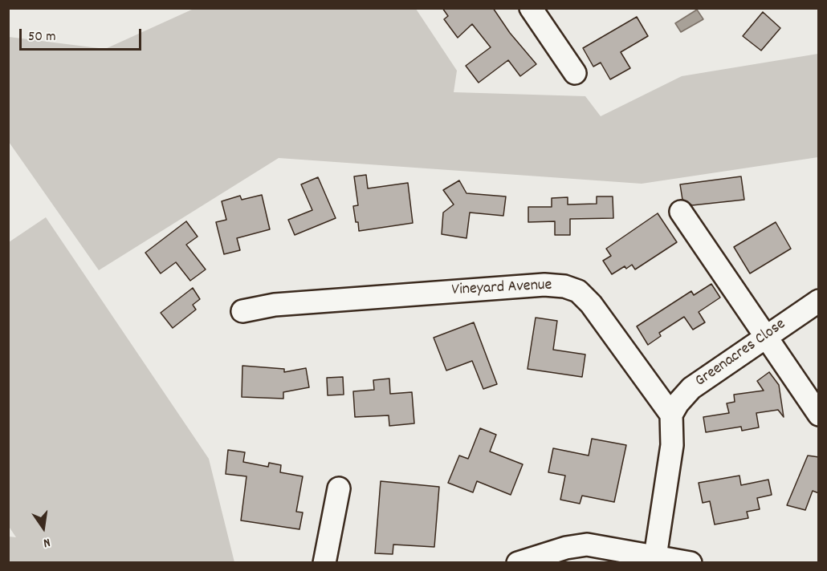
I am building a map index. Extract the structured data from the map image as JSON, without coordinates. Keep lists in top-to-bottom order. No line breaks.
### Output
{"streets":{"street":["Vineyard Avenue","Greenacres Close"]},"crossings":[["Vineyard Avenue","Greenacres Close"]],"scale_bar":"50 m","north":"bottom"}
